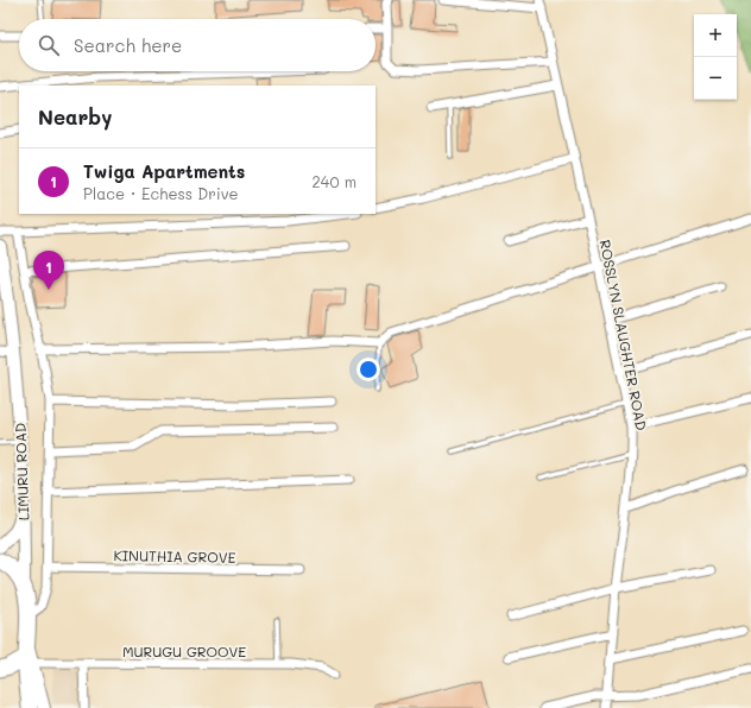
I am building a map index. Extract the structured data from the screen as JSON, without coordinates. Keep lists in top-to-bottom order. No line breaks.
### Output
{"streets":{"main road":["LIMURU ROAD"],"street":["ROSSLYN SLAUGHTER ROAD","KINUTHIA GROVE","MURUGU GROOVE"]},"page":{"map_buttons":["+","−"],"search":"Search here","heading":"Nearby","list":[{"mark":"1","name":"Twiga Apartments","note":"Place · Echess Drive","value":"240 m"}],"pins":"1"}}
